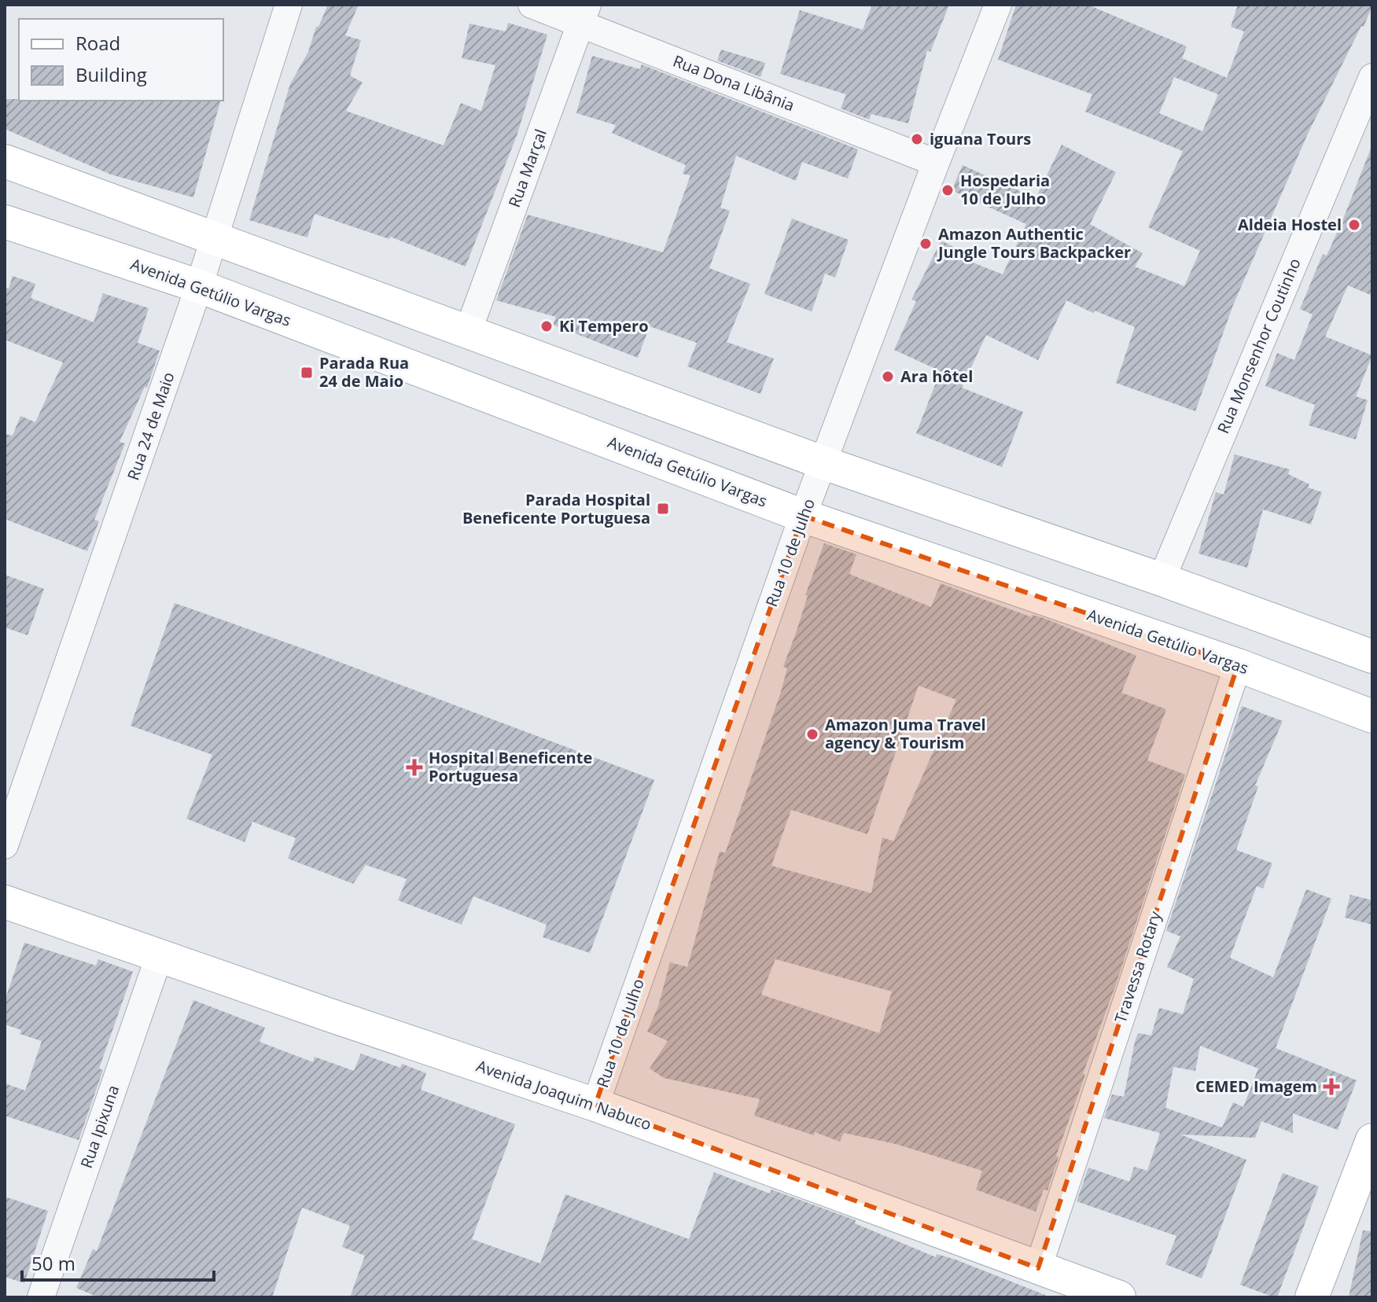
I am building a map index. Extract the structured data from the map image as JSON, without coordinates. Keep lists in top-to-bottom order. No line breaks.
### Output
{"streets":{"main road":["Avenida Getúlio Vargas","Avenida Joaquim Nabuco"],"street":["Rua Dona Libânia","Rua Marçal","Rua Monsenhor Coutinho","Rua 24 de Maio","Rua 10 de Julho","Travessa Rotary","Rua Ipixuna"]},"crossings":[["Rua Dona Libânia","Rua Marçal"],["Rua Dona Libânia","Rua 10 de Julho"],["Avenida Getúlio Vargas","Rua 24 de Maio"],["Avenida Getúlio Vargas","Rua 10 de Julho"],["Avenida Getúlio Vargas","Travessa Rotary"],["Rua 10 de Julho","Avenida Joaquim Nabuco"],["Travessa Rotary","Avenida Joaquim Nabuco"],["Avenida Joaquim Nabuco","Rua Ipixuna"]],"places":{"other":["iguana Tours","Hospedaria 10 de Julho","Aldeia Hostel","Amazon Authentic Jungle Tours Backpacker","Ki Tempero","Ara hôtel","Amazon Juma Travel agency & Tourism"],"transit":["Parada Rua 24 de Maio","Parada Hospital Beneficente Portuguesa"],"health":["Hospital Beneficente Portuguesa","CEMED Imagem"]},"legend":["Road","Building"],"scale_bar":"50 m"}
